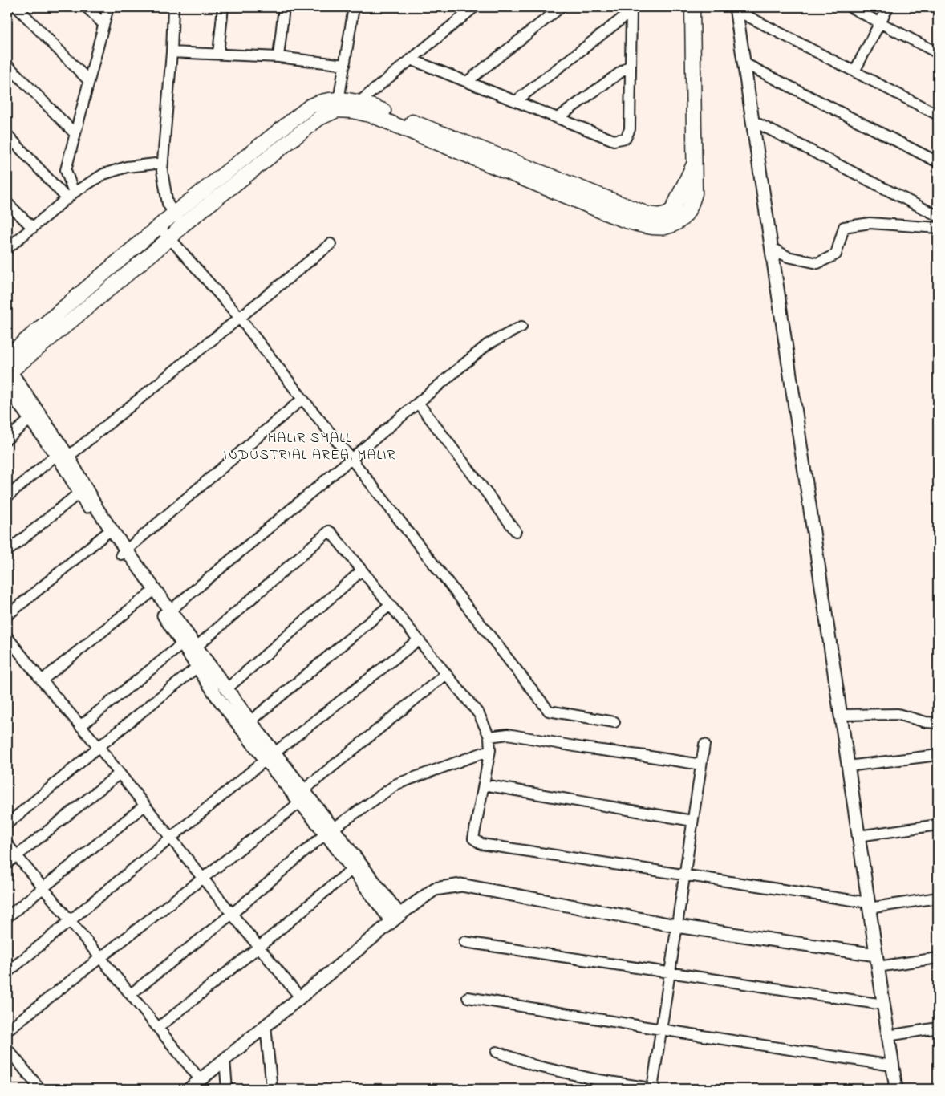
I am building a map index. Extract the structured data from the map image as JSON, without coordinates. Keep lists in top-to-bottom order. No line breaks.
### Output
{"districts":["MALIR SMALL INDUSTRIAL AREA, MALIR"]}
